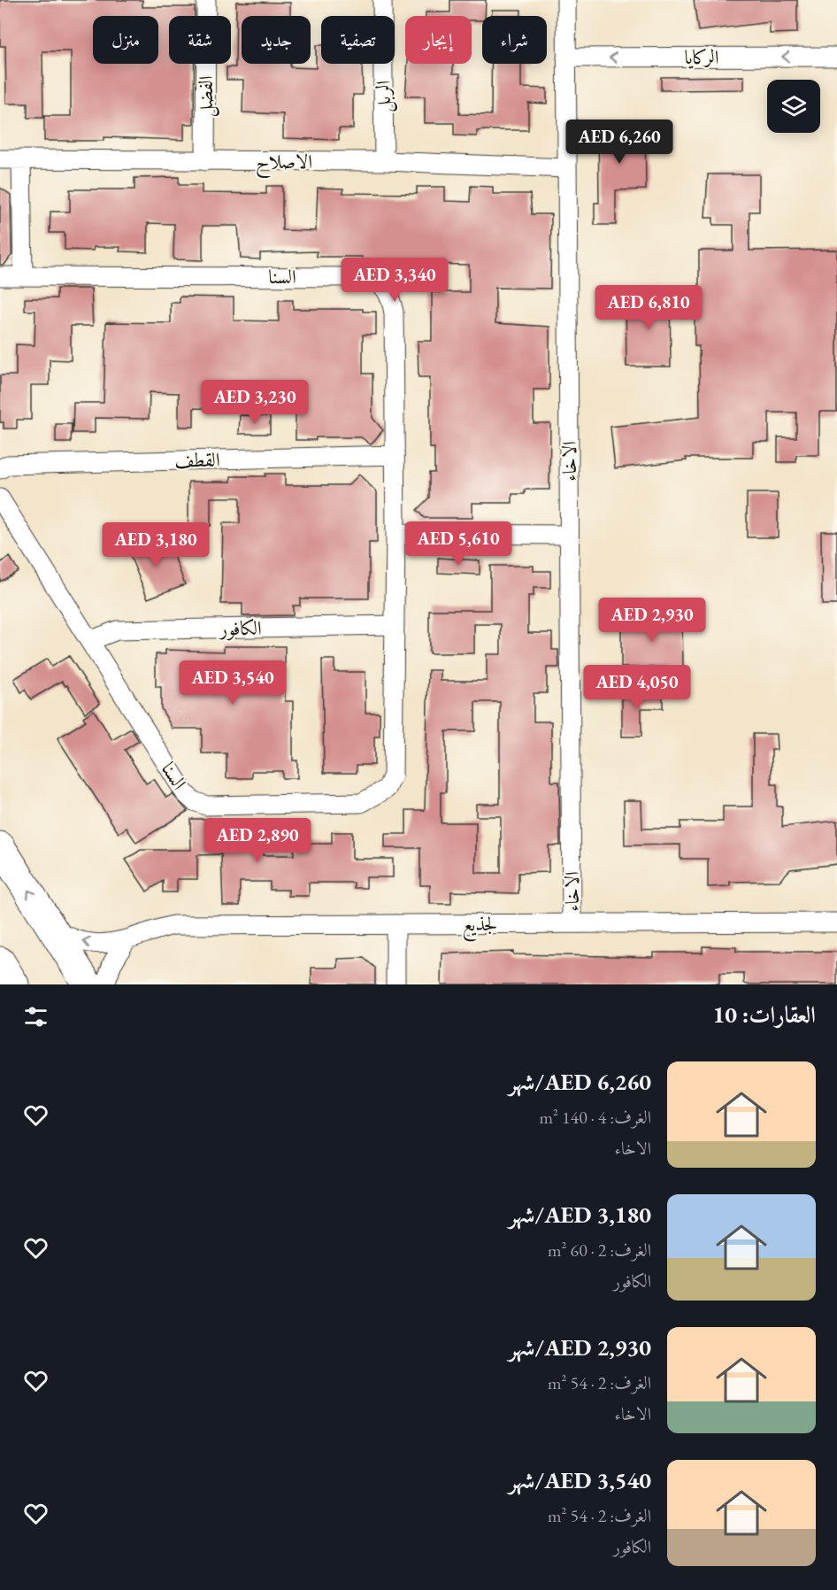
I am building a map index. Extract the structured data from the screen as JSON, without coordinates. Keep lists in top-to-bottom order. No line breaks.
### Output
{"streets":{"street":["الركايا","الفضل","الربل","الاصلاح","السنا","القطف","الاخاء","الكافور","لجذيع"]},"crossings":[["الركايا","الاخاء"],["الفضل","الاصلاح"],["الربل","الاصلاح"],["الاصلاح","الاخاء"],["السنا","القطف"],["السنا","الكافور"],["الاخاء","لجذيع"]],"one_way":["الركايا"],"page":{"chip":["شراء","إيجار","تصفية","جديد","شقة","منزل"],"price":["AED 6,260","AED 3,340","AED 6,810","AED 3,230","AED 5,610","AED 3,180","AED 2,930","AED 3,540","AED 4,050","AED 2,890"],"heading":"العقارات: 10","list":[{"name":"AED 6,260/شهر","note":"الغرف: 4 · 140 m² · الاخاء"},{"name":"AED 3,180/شهر","note":"الغرف: 2 · 60 m² · الكافور"},{"name":"AED 2,930/شهر","note":"الغرف: 2 · 54 m² · الاخاء"},{"name":"AED 3,540/شهر","note":"الغرف: 2 · 54 m² · الكافور"}]}}
